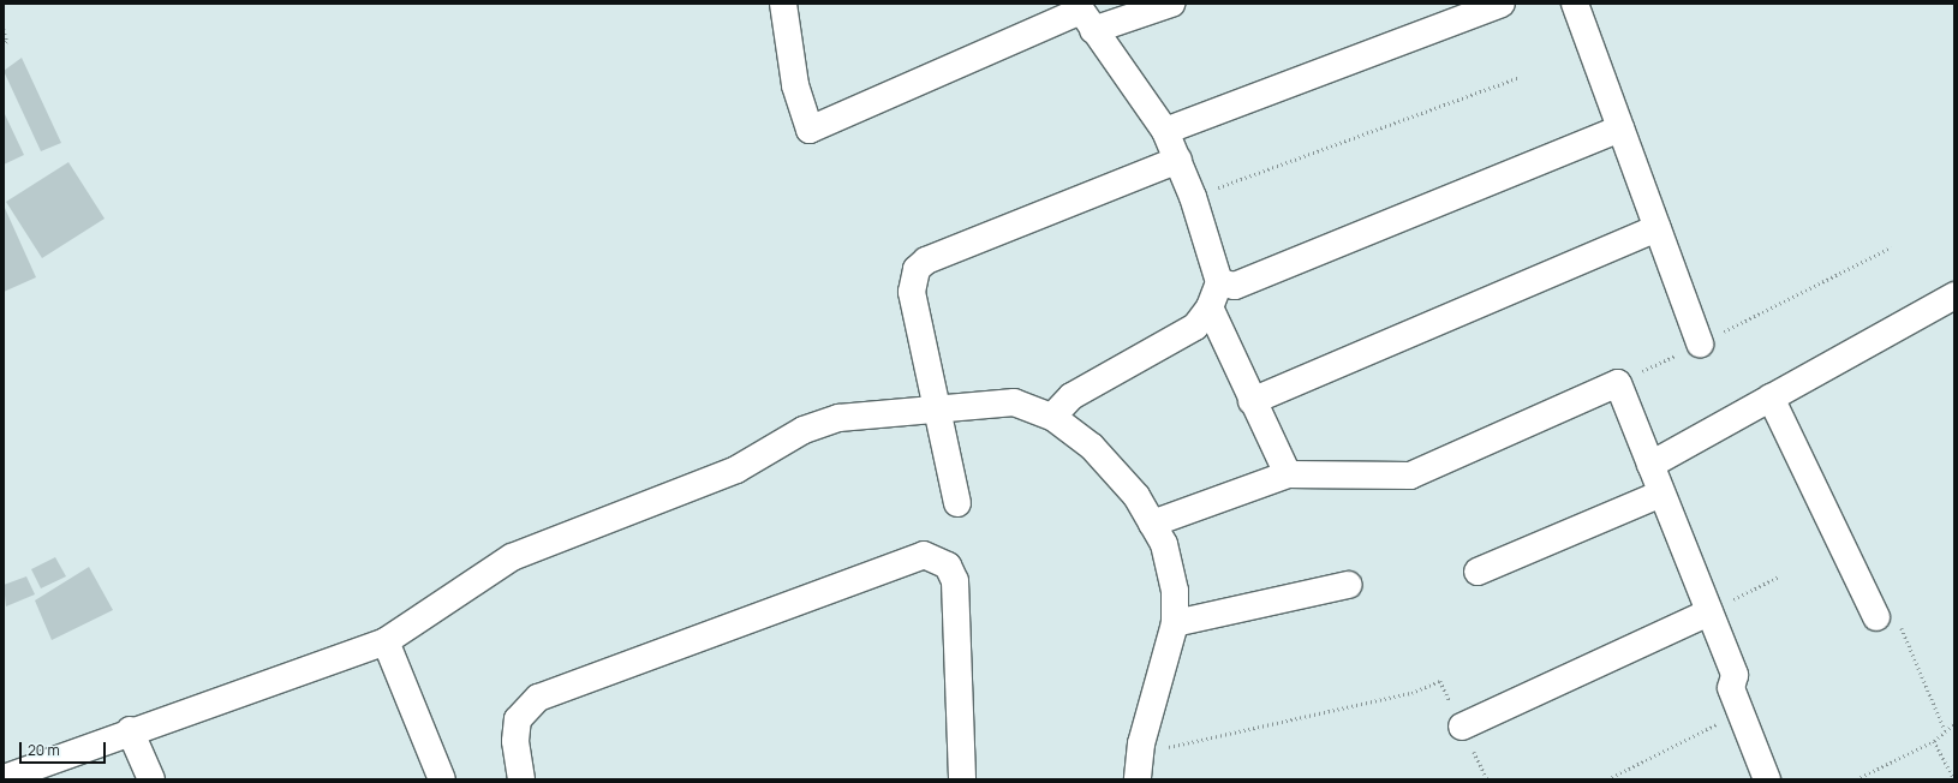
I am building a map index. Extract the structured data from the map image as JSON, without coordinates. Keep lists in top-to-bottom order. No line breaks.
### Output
{"scale_bar":"20 m"}
